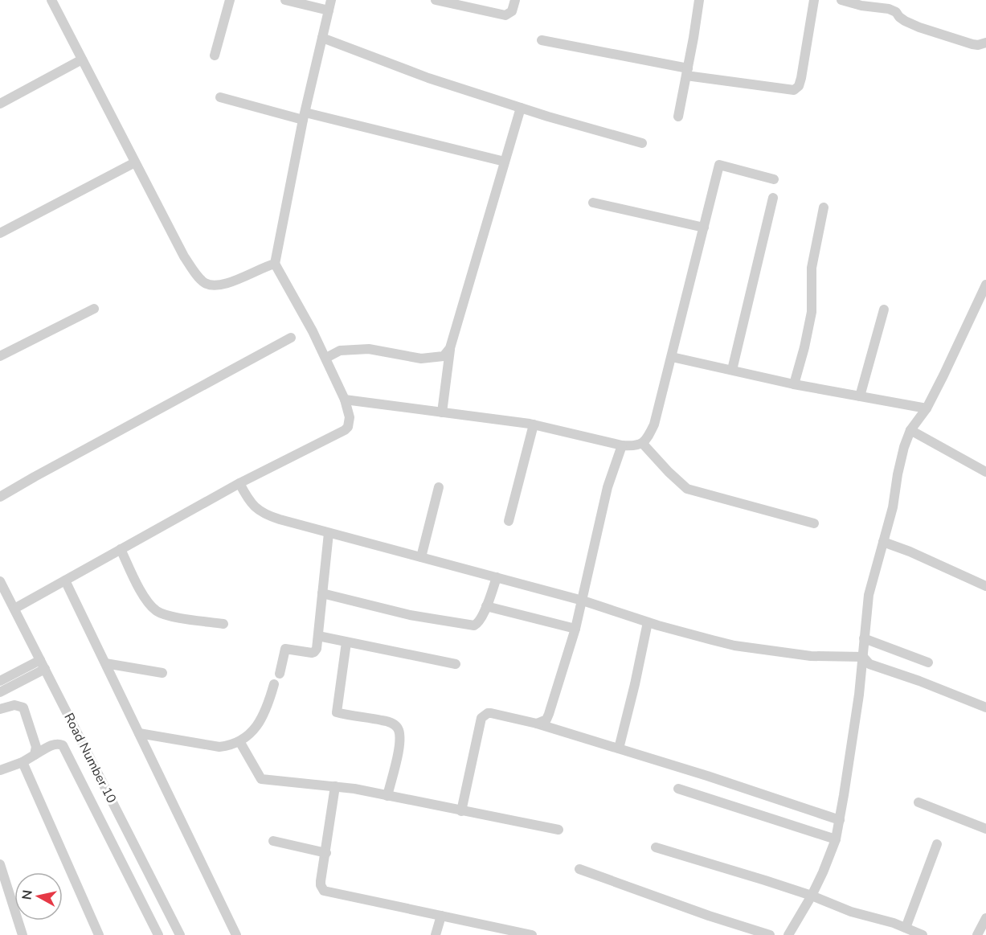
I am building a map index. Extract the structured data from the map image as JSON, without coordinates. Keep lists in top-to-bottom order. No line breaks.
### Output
{"streets":{"street":["Road Number 10"]},"north":"left"}
